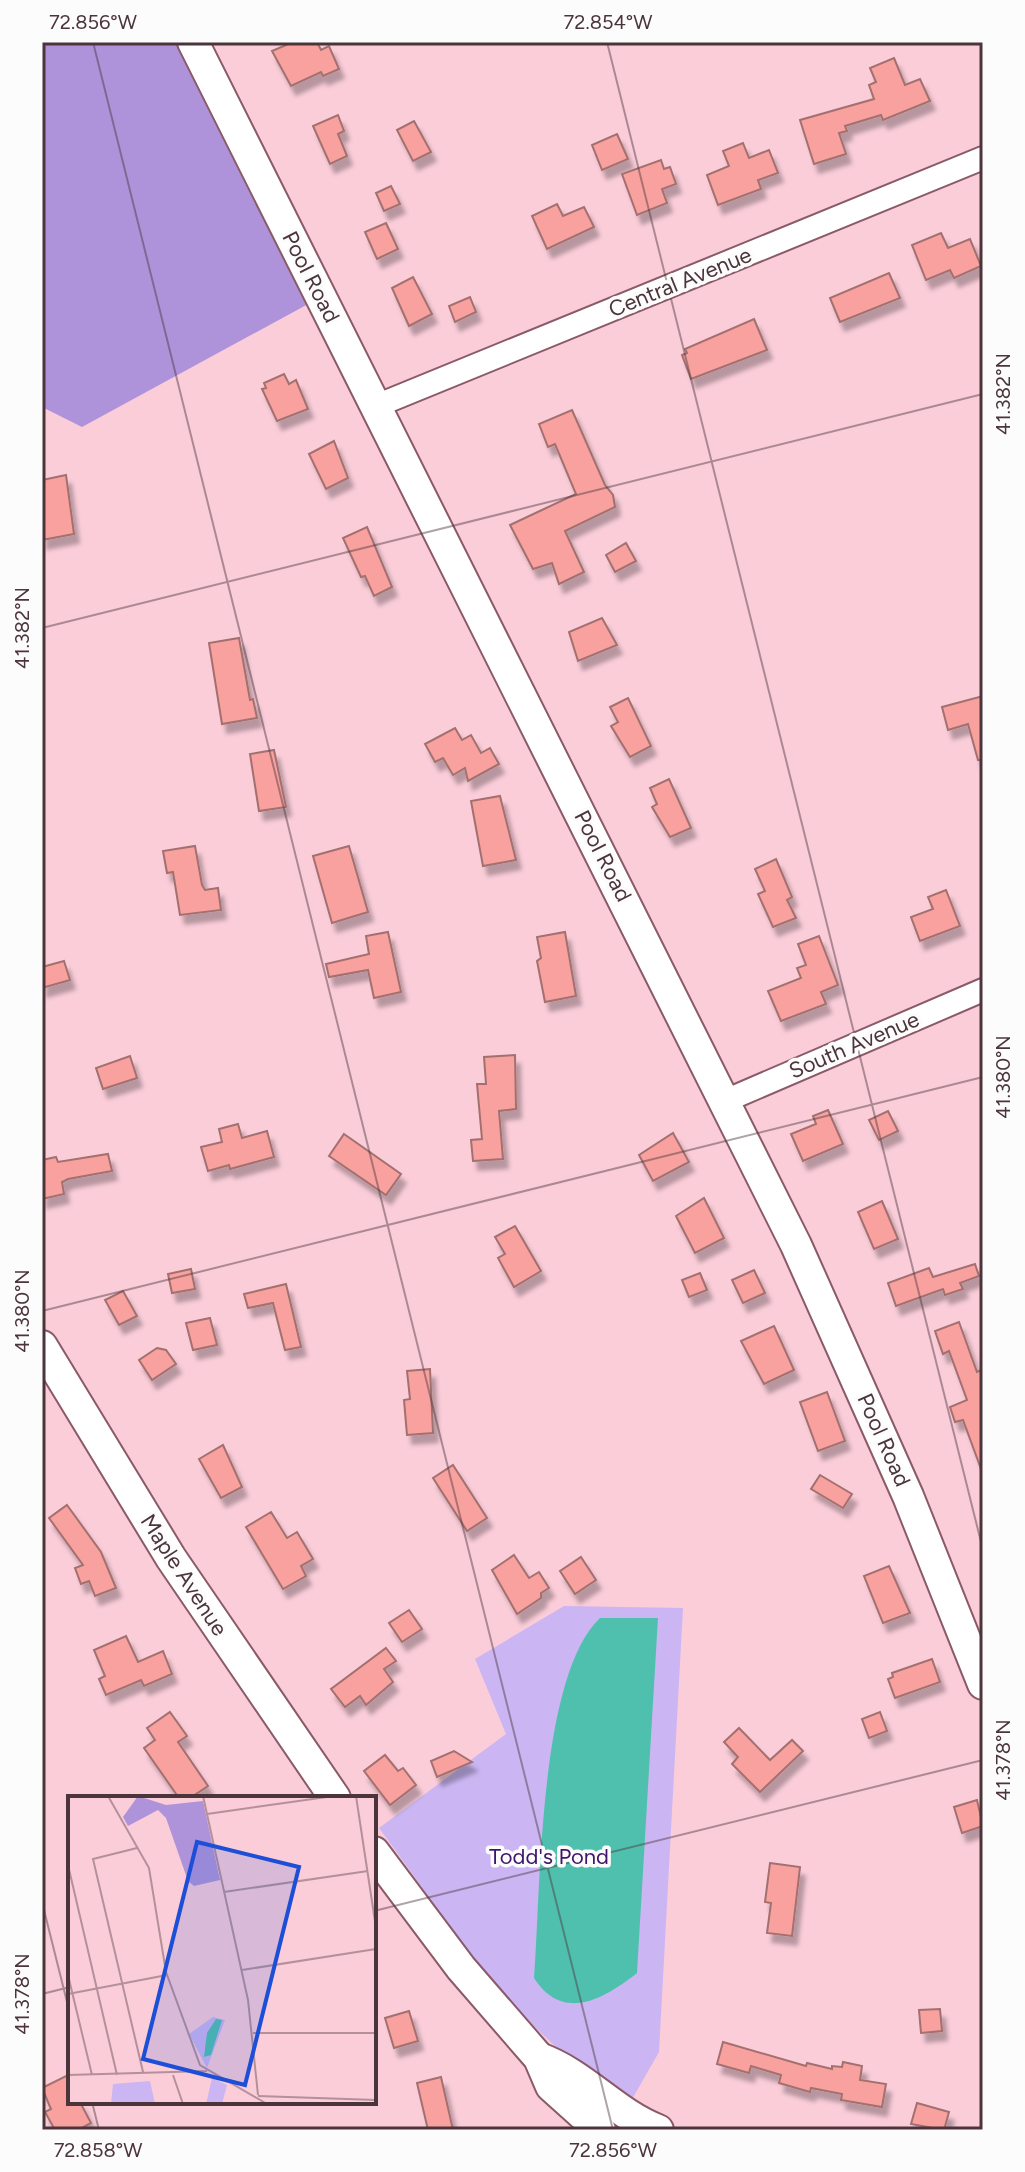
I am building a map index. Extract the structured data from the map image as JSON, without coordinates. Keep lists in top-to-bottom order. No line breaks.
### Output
{"streets":{"street":["Pool Road","Central Avenue","South Avenue","Maple Avenue"]},"crossings":[["Pool Road","Central Avenue"],["Pool Road","South Avenue"]],"parks":["Todd's Pond"],"coordinates":["72.856°W","72.854°W","41.382°N","41.380°N","41.378°N","72.858°W"]}
